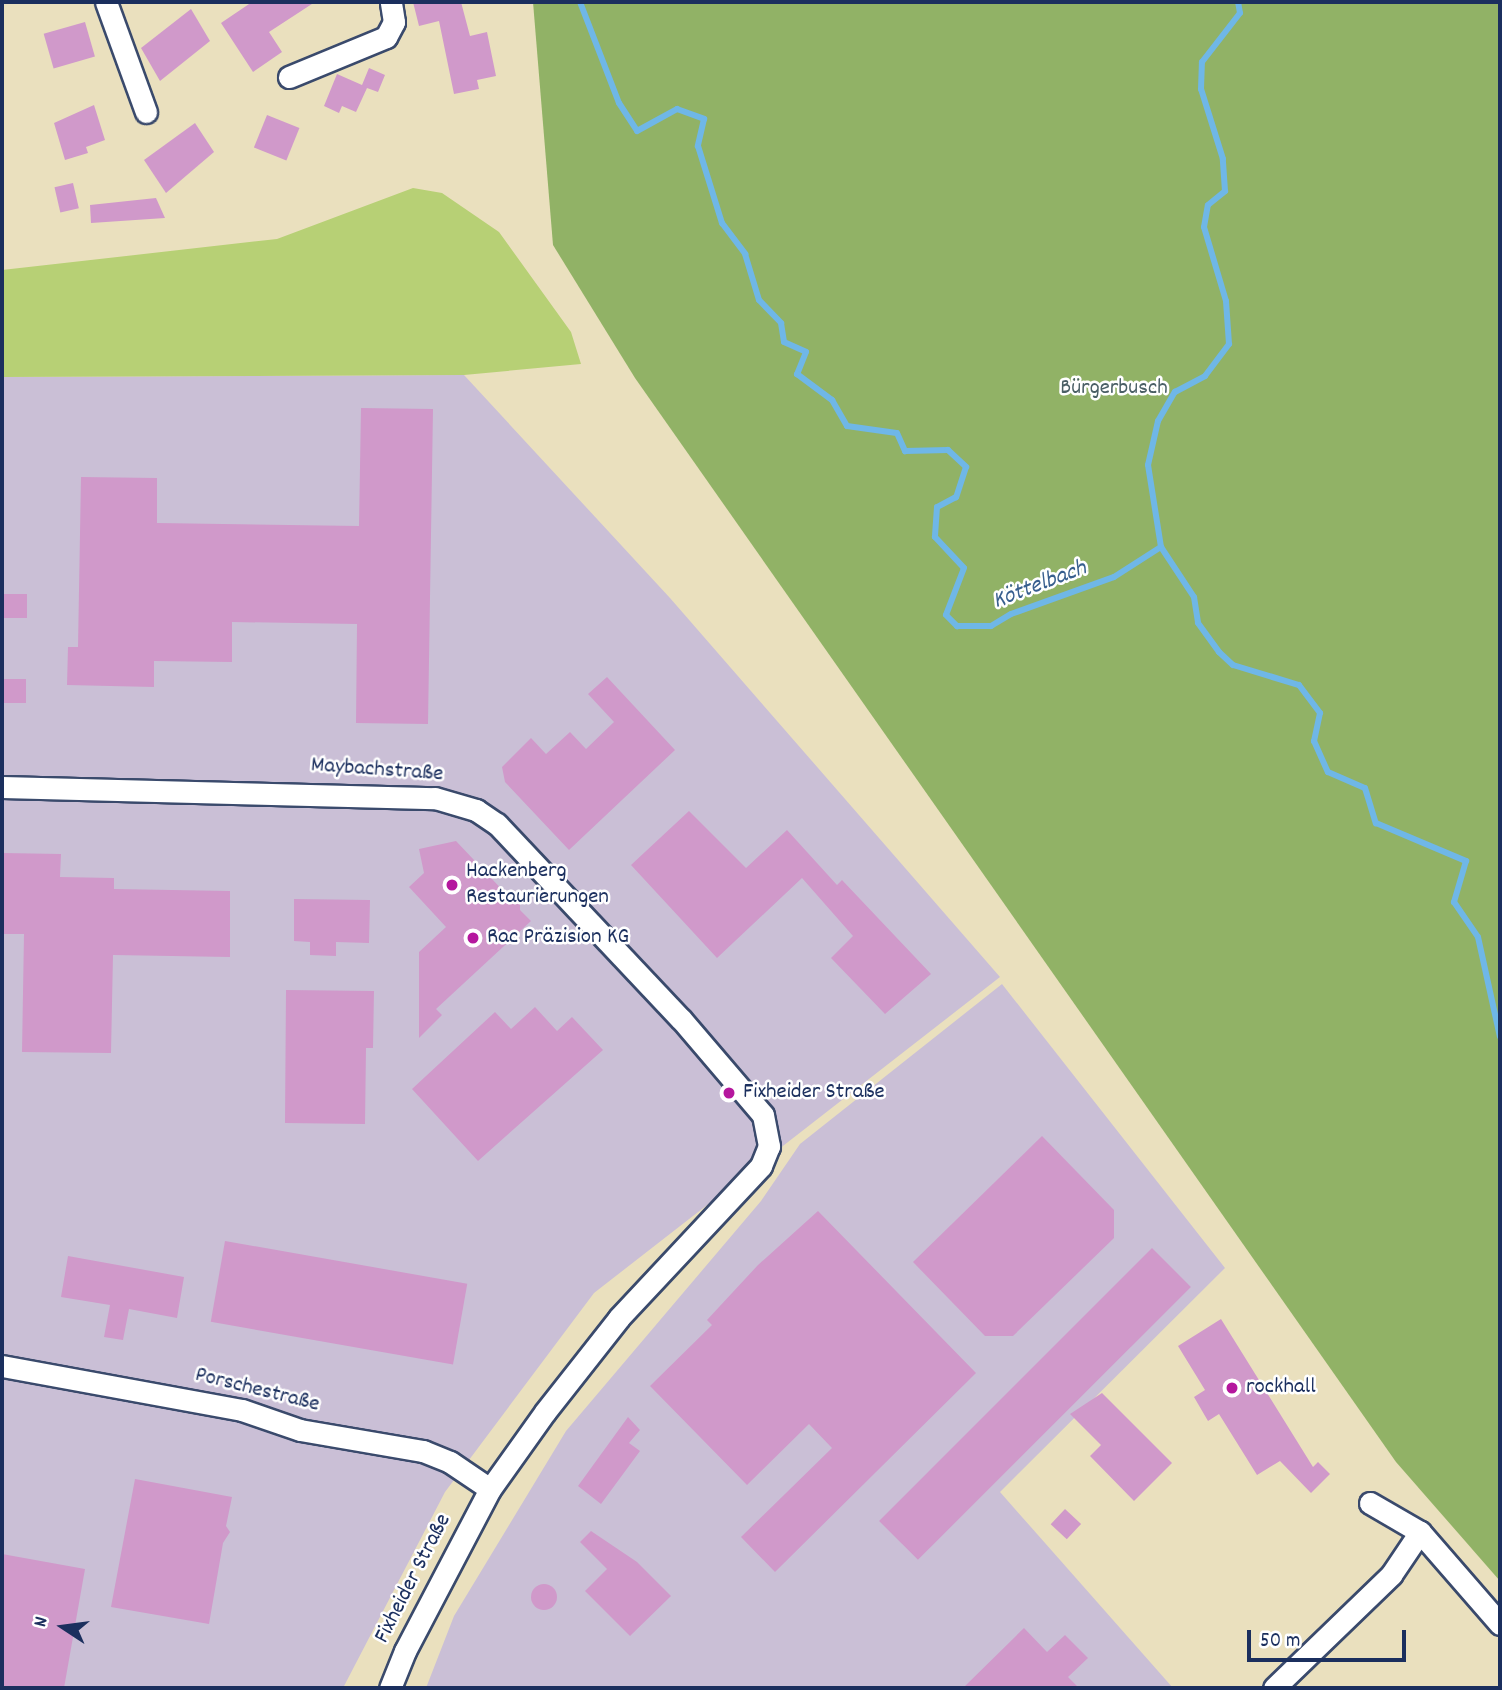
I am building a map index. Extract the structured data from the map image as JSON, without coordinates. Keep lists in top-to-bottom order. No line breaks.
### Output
{"streets":{"street":["Maybachstraße","Porschestraße","Fixheider Straße"]},"crossings":[["Maybachstraße","Fixheider Straße"],["Porschestraße","Fixheider Straße"]],"water":["Köttelbach"],"parks":["Bürgerbusch"],"places":["Hackenberg Restaurierungen","Rac Präzision KG","Fixheider Straße","rockhall"],"scale_bar":"50 m","north":"left"}
